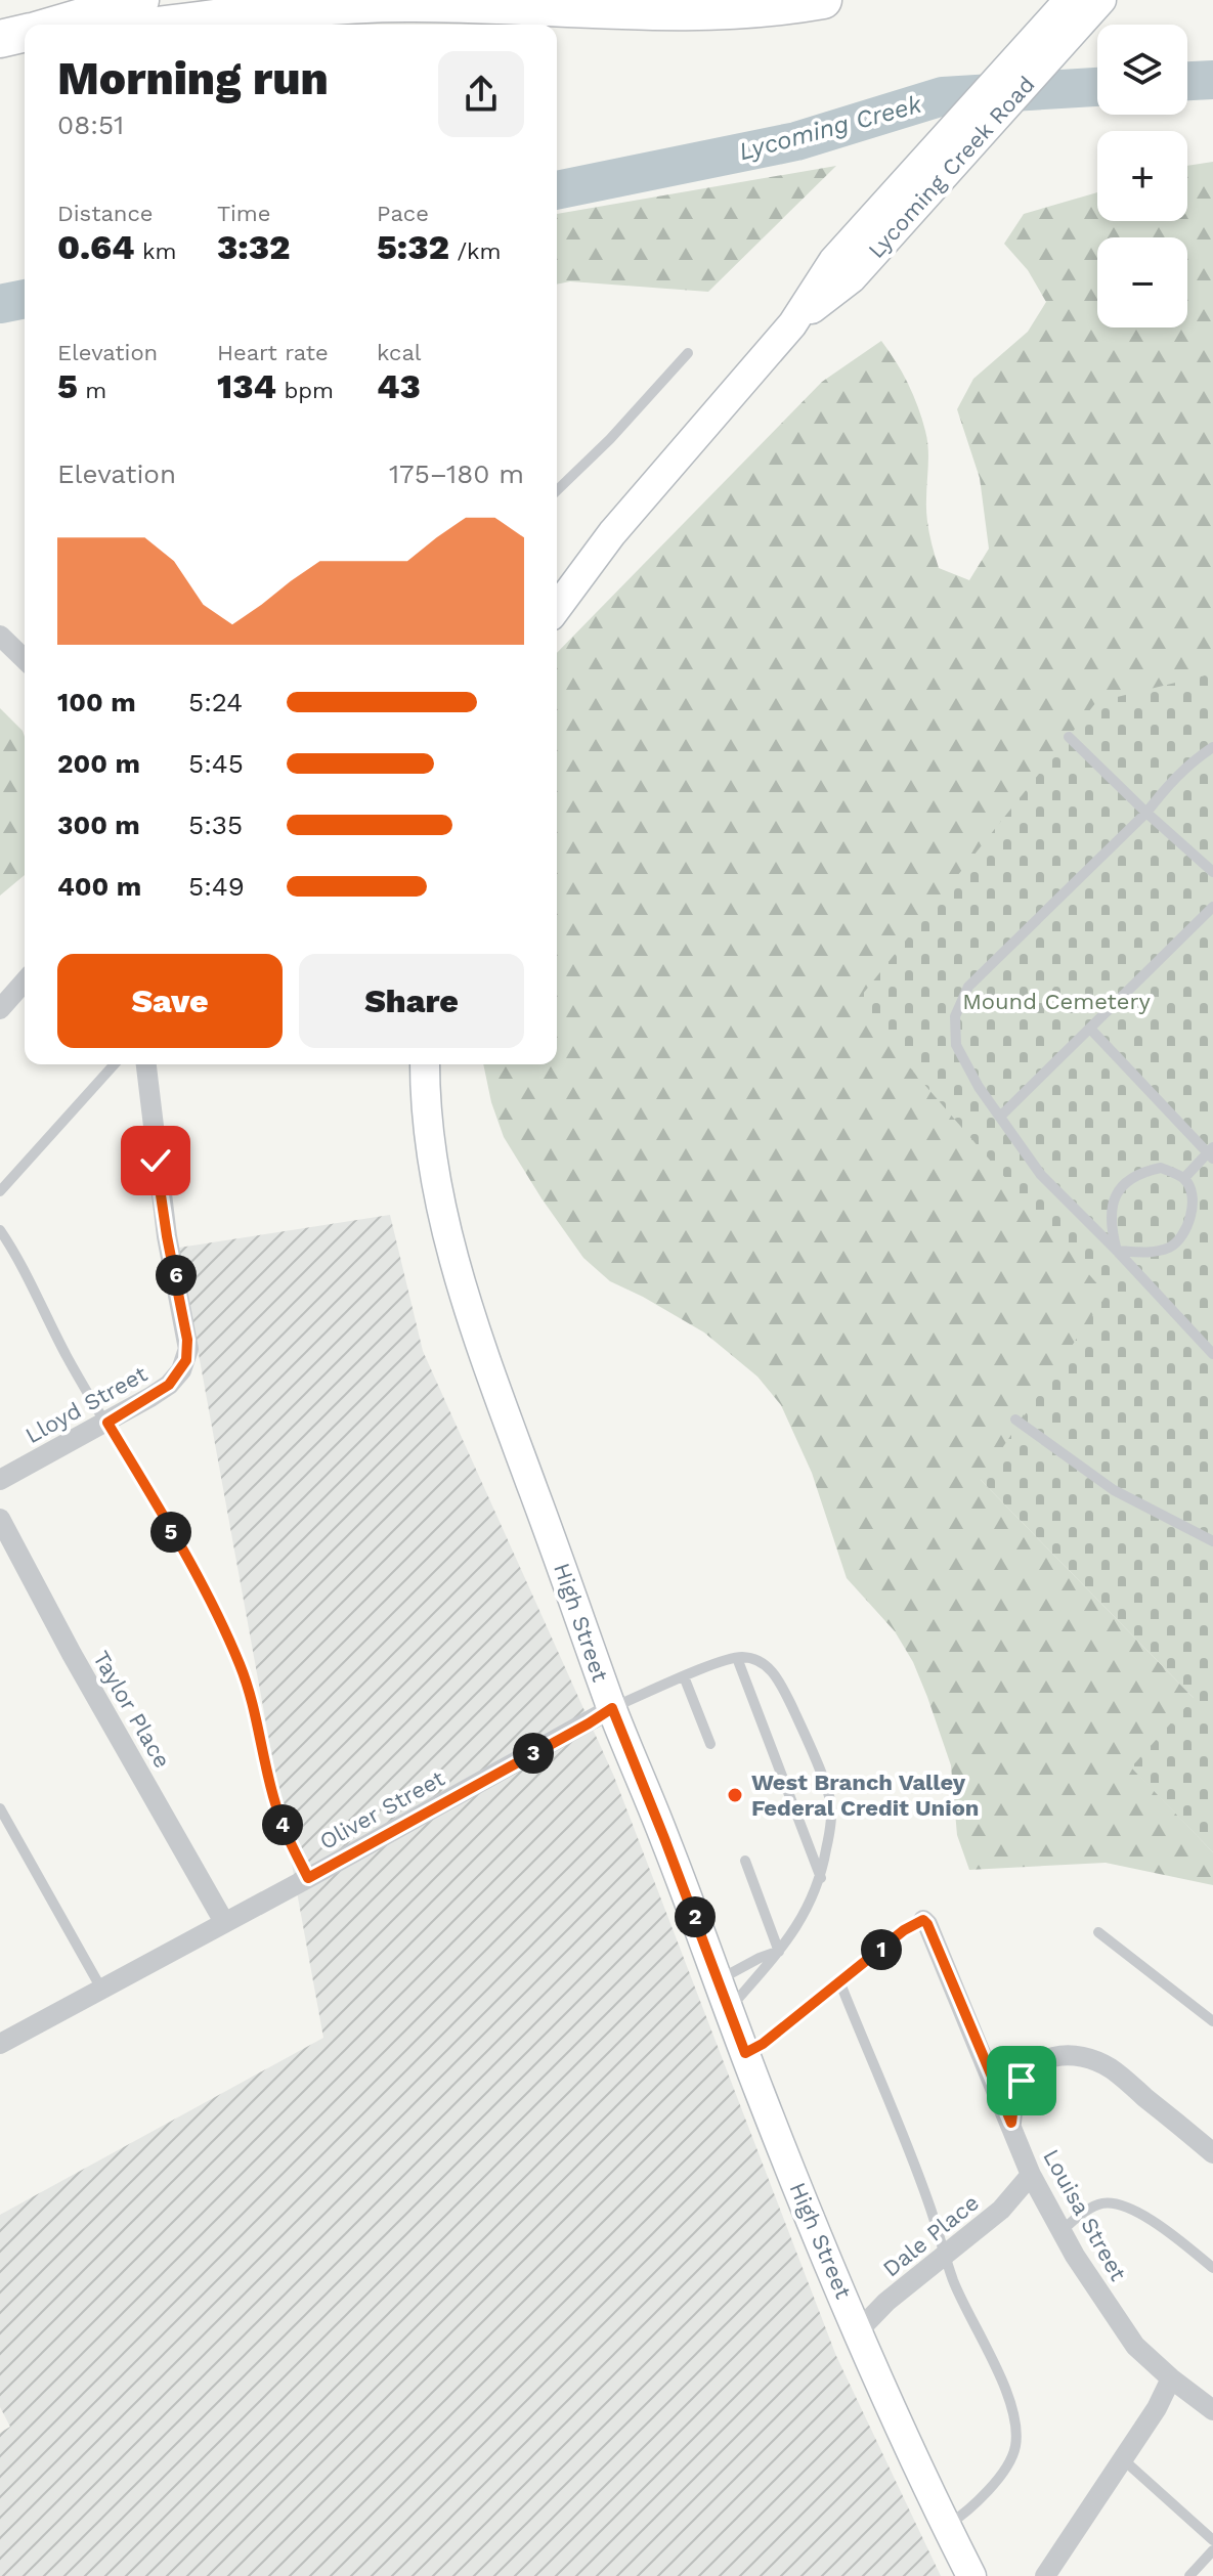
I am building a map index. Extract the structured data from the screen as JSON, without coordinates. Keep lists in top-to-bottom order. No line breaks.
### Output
{"streets":{"main road":["Lycoming Creek Road","High Street"],"street":["Lloyd Street","Taylor Place","Oliver Street","Louisa Street","Dale Place"]},"crossings":[["High Street","Oliver Street"],["High Street","Dale Place"],["Taylor Place","Oliver Street"],["Louisa Street","Dale Place"]],"water":["Lycoming Creek"],"parks":["Mound Cemetery"],"places":["West Branch Valley Federal Credit Union"],"page":{"map_buttons":["+","−"],"heading":["Morning run","08:51"],"stats":[["Distance","0.64 km"],["Time","3:32"],["Pace","5:32 /km"],["Elevation","5 m"],["Heart rate","134 bpm"],["kcal","43"]],"chart":["Elevation","175–180 m"],"list":[{"name":"100 m","note":"5:24"},{"name":"200 m","note":"5:45"},{"name":"300 m","note":"5:35"},{"name":"400 m","note":"5:49"}],"buttons":["Save","Share"],"pins":["6","5","3","4","2","1"]}}
